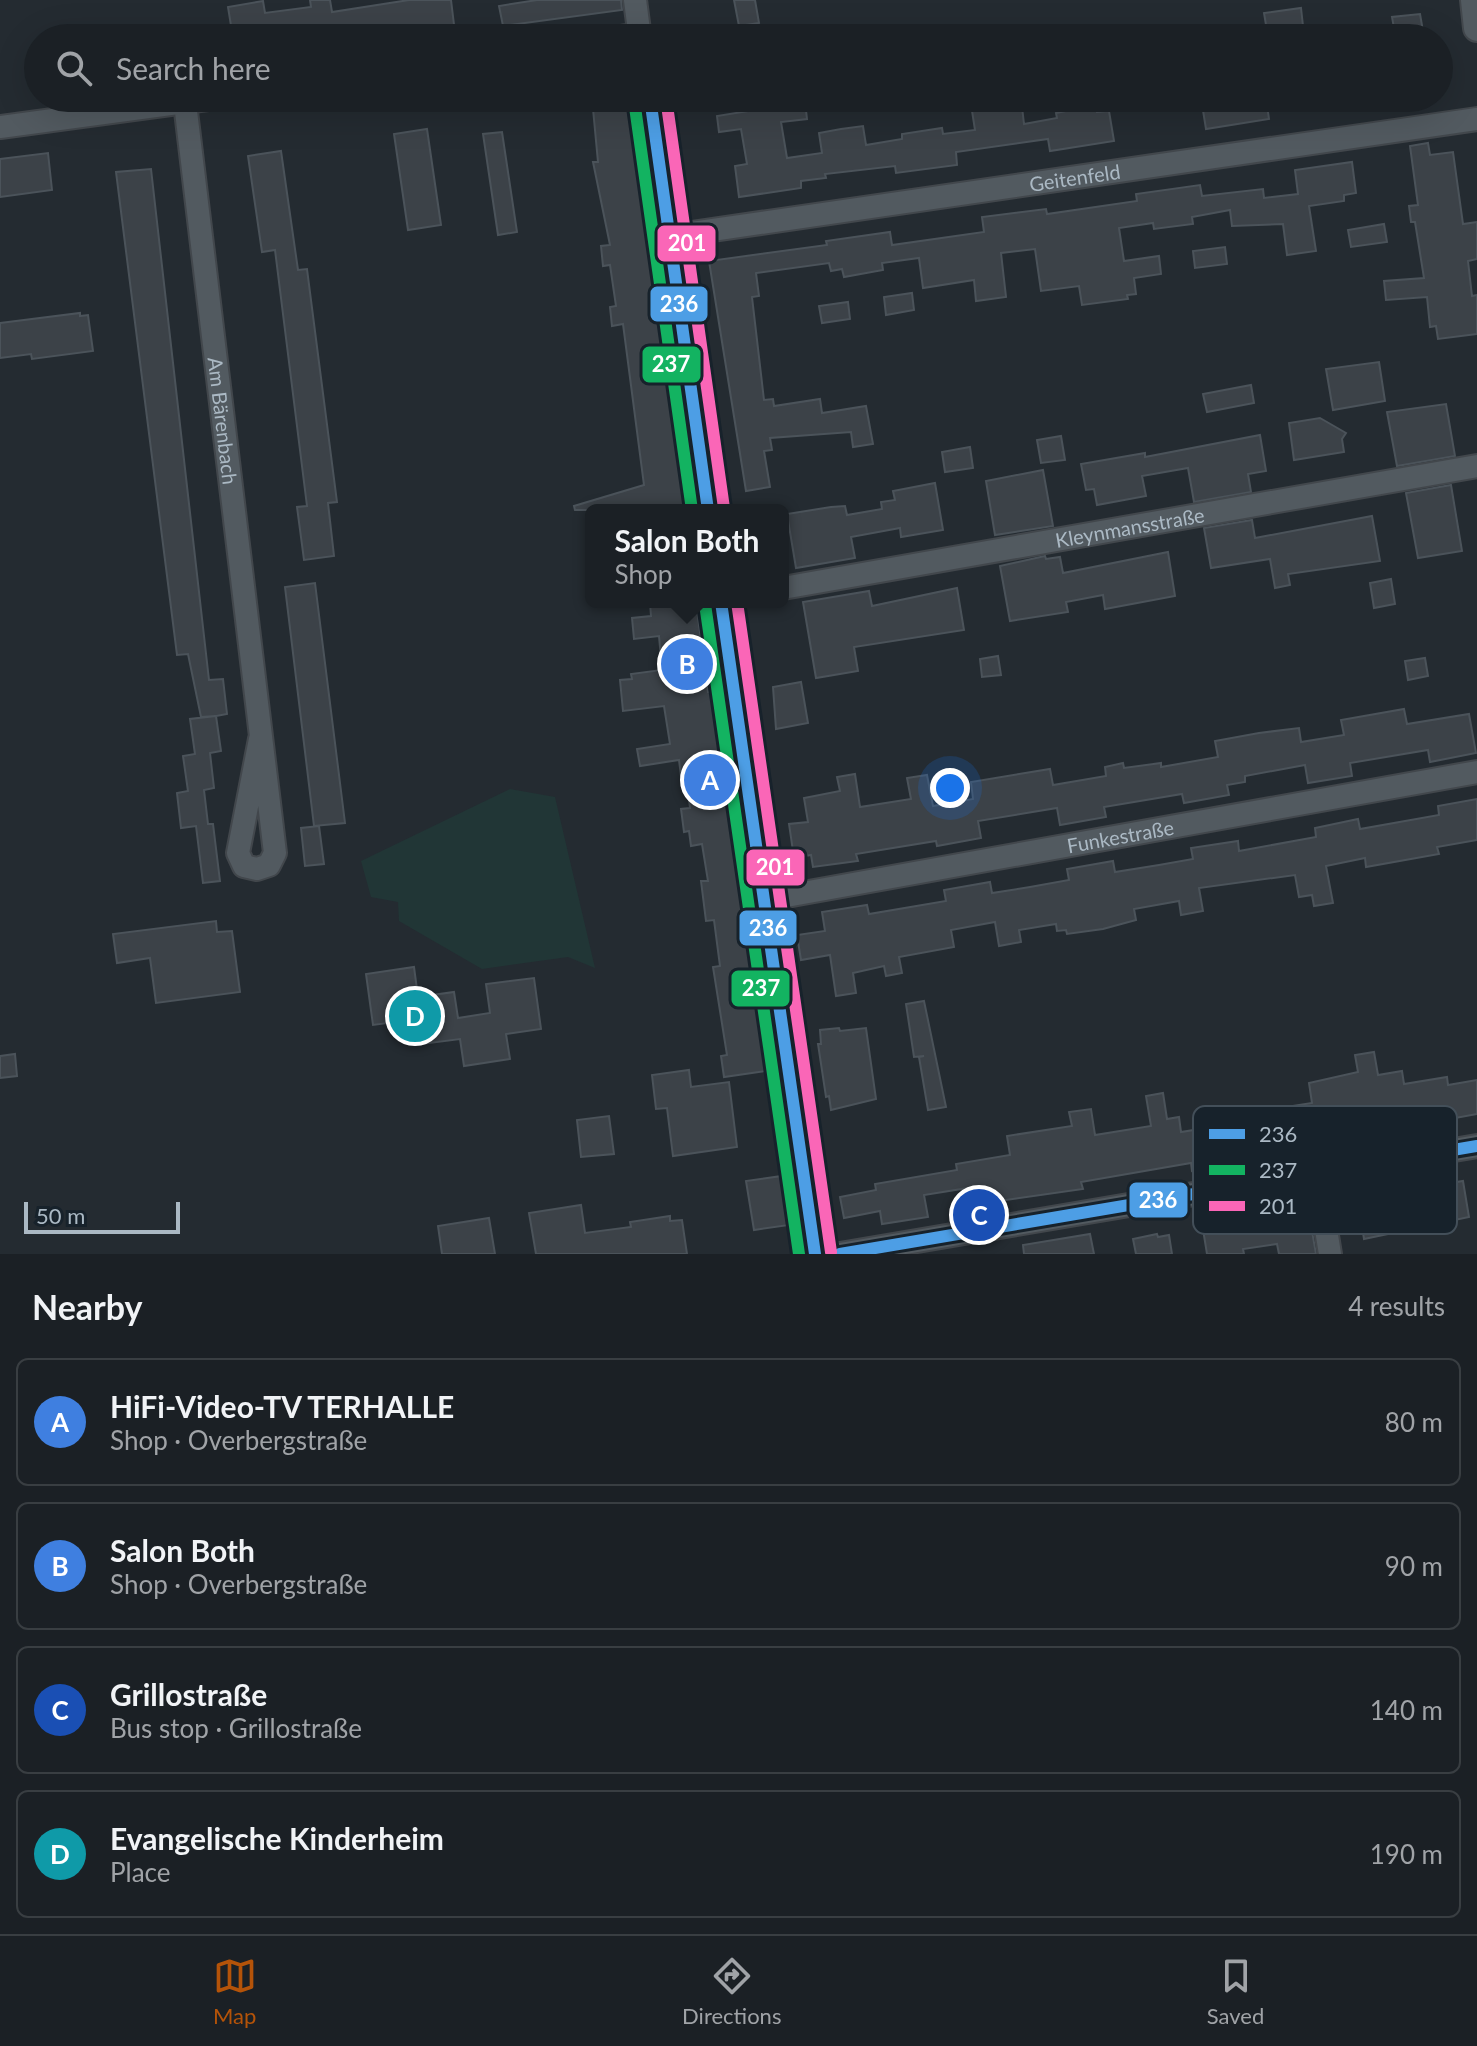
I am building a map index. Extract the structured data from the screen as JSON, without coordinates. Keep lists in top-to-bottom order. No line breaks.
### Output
{"streets":{"street":["Geitenfeld","Am Bärenbach","Kleynmansstraße","Funkestraße"]},"lines":["transit line 236","transit line 237","transit line 201"],"legend":["236","237","201"],"scale_bar":"50 m","page":{"search":"Search here","popup":["Salon Both","Shop"],"pins":["B","A","D","C"],"scale":"50 m","heading":["Nearby","4 results"],"list":[{"mark":"A","name":"HiFi-Video-TV TERHALLE","note":"Shop · Overbergstraße","value":"80 m"},{"mark":"B","name":"Salon Both","note":"Shop · Overbergstraße","value":"90 m"},{"mark":"C","name":"Grillostraße","note":"Bus stop · Grillostraße","value":"140 m"},{"mark":"D","name":"Evangelische Kinderheim","note":"Place","value":"190 m"}],"nav":["Map","Directions","Saved"]}}
